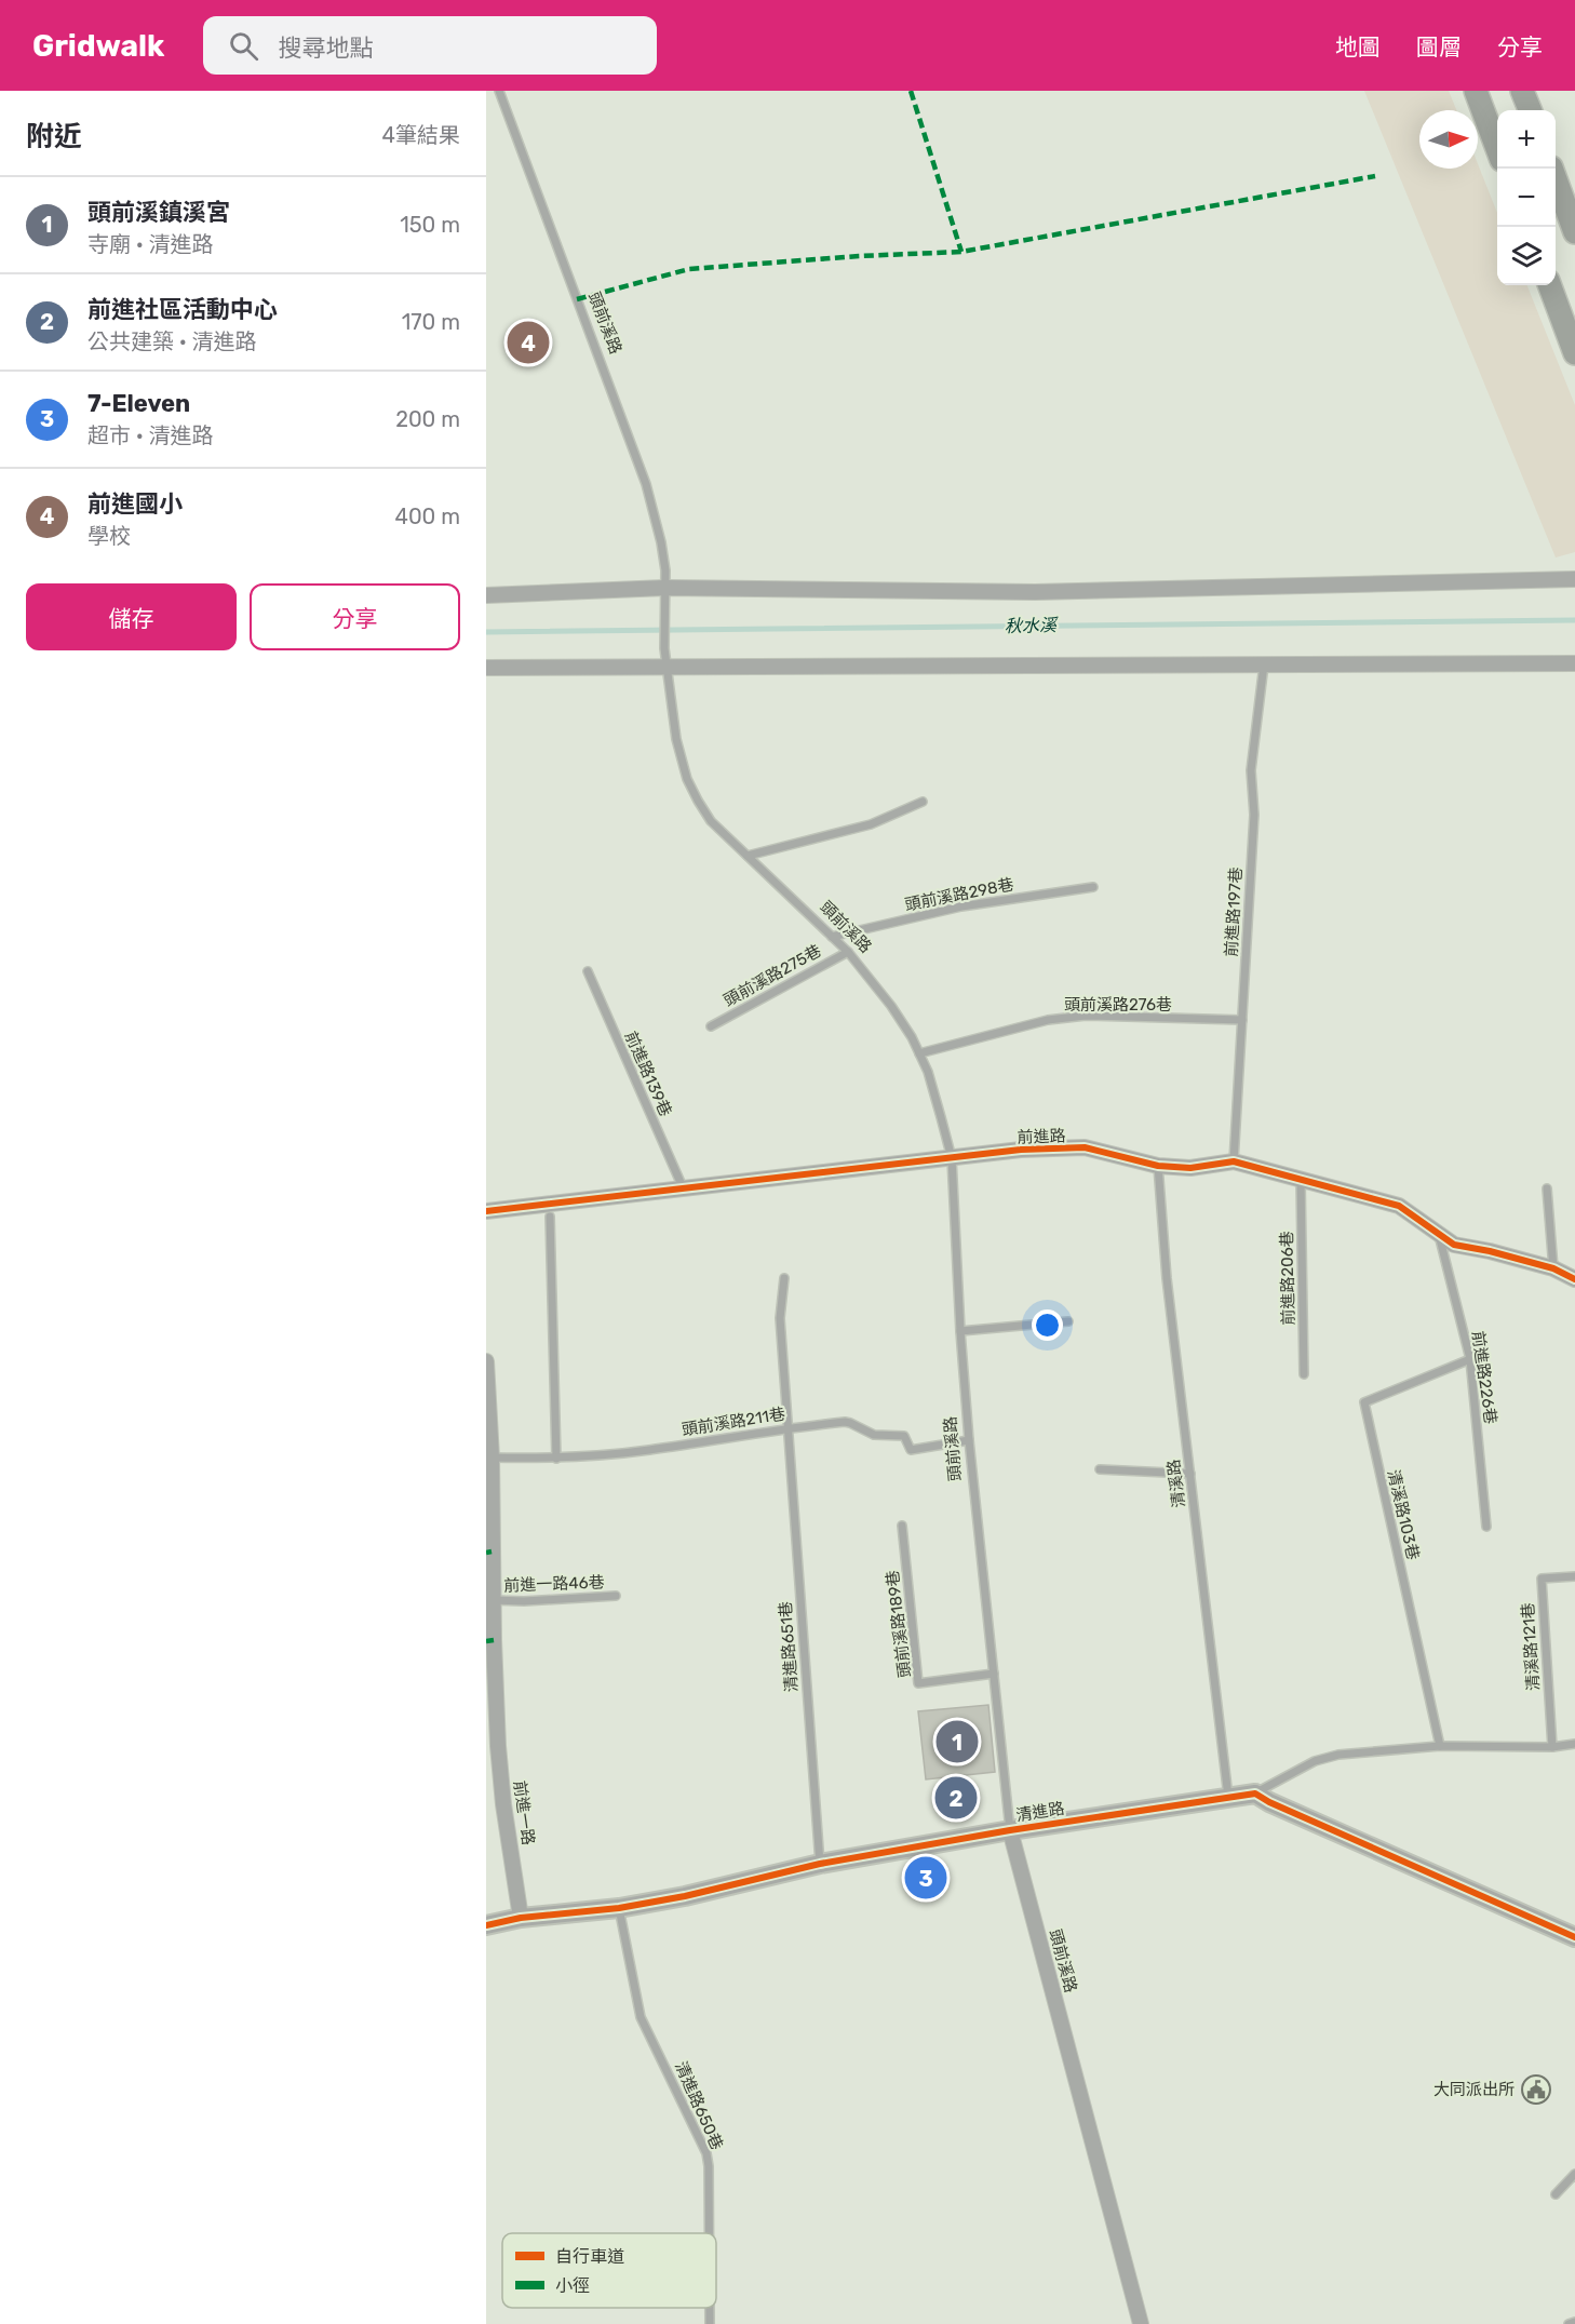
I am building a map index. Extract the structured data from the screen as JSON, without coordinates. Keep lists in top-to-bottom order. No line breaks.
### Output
{"streets":{"street":["頭前溪路","前進路","清進路","前進一路"],"lane":["頭前溪路298巷","前進路197巷","頭前溪路275巷","頭前溪路276巷","前進路139巷","前進路206巷","前進路226巷","頭前溪路211巷","清溪路","清溪路103巷","前進一路46巷","頭前溪路189巷","清進路651巷","清溪路121巷","清進路650巷"]},"crossings":[["頭前溪路","頭前溪路298巷"],["頭前溪路","頭前溪路275巷"],["頭前溪路","頭前溪路276巷"],["頭前溪路","前進路"],["頭前溪路","頭前溪路211巷"],["頭前溪路","頭前溪路189巷"],["頭前溪路","清進路"],["前進路197巷","頭前溪路276巷"],["前進路197巷","前進路"],["前進路139巷","前進路"],["前進路","前進路206巷"],["前進路","前進路226巷"],["前進路","清溪路"],["前進路226巷","清溪路103巷"],["頭前溪路211巷","清進路651巷"],["頭前溪路211巷","前進一路"],["清溪路","清進路"],["前進一路46巷","前進一路"],["清進路651巷","清進路"],["清進路","前進一路"],["清進路","清進路650巷"]],"water":["秋水溪"],"places":{"public building":["大同派出所"]},"legend":["自行車道","小徑"],"north":"right","page":{"header":"Gridwalk","search":"搜尋地點","nav":["地圖","圖層","分享"],"heading":["附近","4筆結果"],"map_buttons":["+","−"],"list":[{"mark":"1","name":"頭前溪鎮溪宮","note":"寺廟 · 清進路","value":"150 m"},{"mark":"2","name":"前進社區活動中心","note":"公共建築 · 清進路","value":"170 m"},{"mark":"3","name":"7-Eleven","note":"超市 · 清進路","value":"200 m"},{"mark":"4","name":"前進國小","note":"學校","value":"400 m"}],"pins":["4","1","2","3"],"buttons":["儲存","分享"]}}
